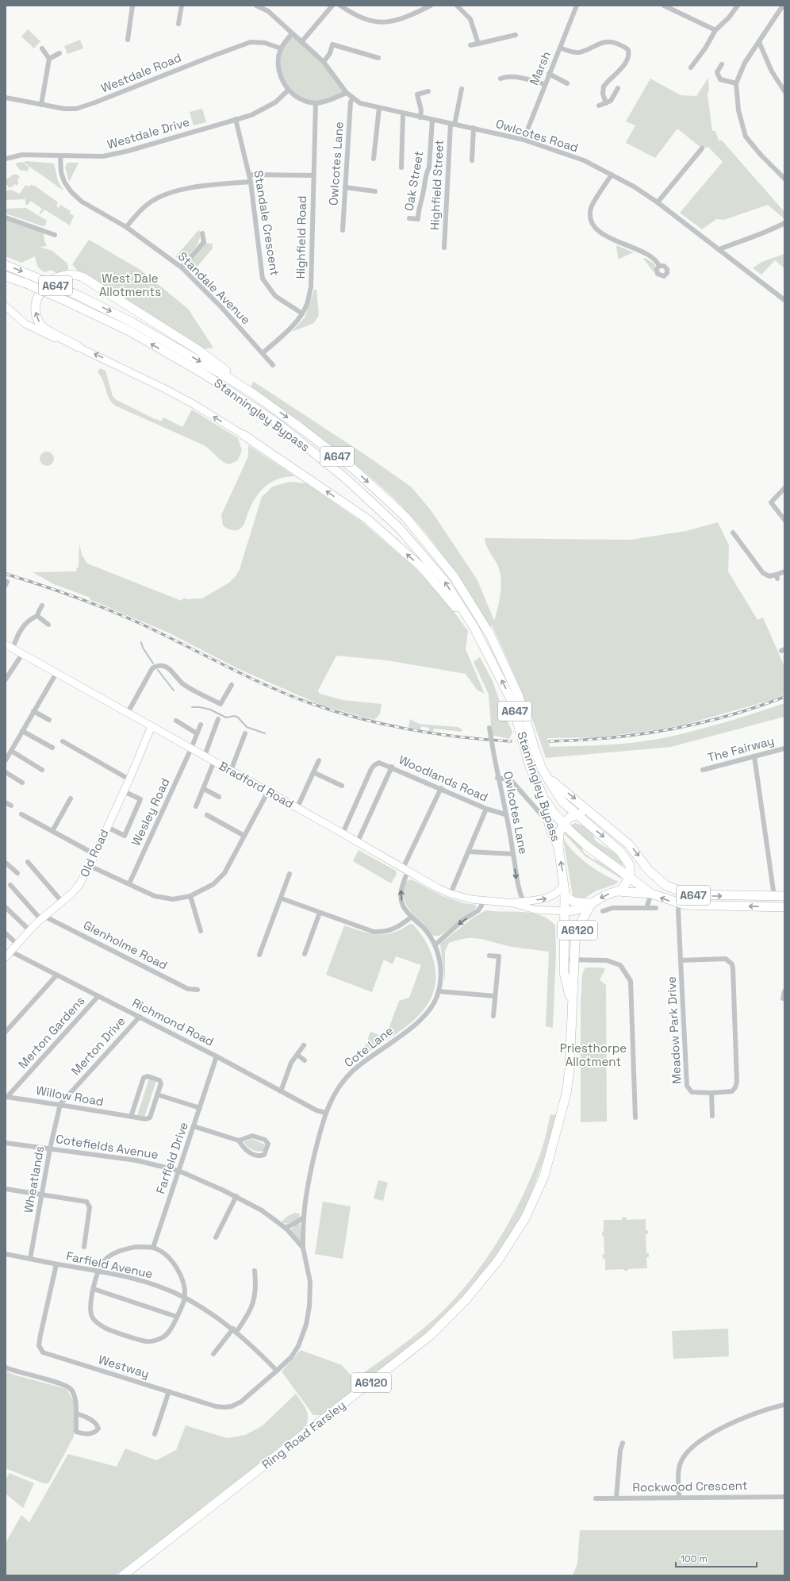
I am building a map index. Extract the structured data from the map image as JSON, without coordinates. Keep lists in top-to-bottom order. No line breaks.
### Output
{"streets":{"highway":["A647","Stanningley Bypass","A6120","Ring Road Farsley"],"main road":["Bradford Road","Old Road"],"street":["Marsh","Westdale Road","Westdale Drive","Owlcotes Road","Owlcotes Lane","Oak Street","Highfield Street","Standale Crescent","Highfield Road","Standale Avenue","The Fairway","Woodlands Road","Wesley Road","Glenholme Road","Richmond Road","Meadow Park Drive","Merton Gardens","Merton Drive","Cote Lane","Willow Road","Cotefields Avenue","Farfield Drive","Wheatlands","Farfield Avenue","Westway","Rockwood Crescent"]},"crossings":[["Marsh","Owlcotes Road"],["Westdale Drive","Standale Crescent"],["Westdale Drive","Standale Avenue"],["Owlcotes Road","Owlcotes Lane"],["Owlcotes Road","Oak Street"],["Owlcotes Road","Highfield Street"],["Owlcotes Lane","Woodlands Road"],["Owlcotes Lane","Bradford Road"],["Standale Crescent","Highfield Road"],["Highfield Road","Standale Avenue"],["A647","Stanningley Bypass"],["Woodlands Road","Bradford Road"],["Woodlands Road","Cote Lane"],["Bradford Road","Wesley Road"],["Bradford Road","Old Road"],["Bradford Road","A6120"],["Bradford Road","Cote Lane"],["Old Road","Glenholme Road"],["Old Road","Richmond Road"],["A6120","Ring Road Farsley"],["Richmond Road","Merton Gardens"],["Richmond Road","Merton Drive"],["Richmond Road","Cote Lane"],["Richmond Road","Farfield Drive"],["Merton Gardens","Willow Road"],["Merton Drive","Willow Road"],["Merton Drive","Wheatlands"],["Cote Lane","Cotefields Avenue"],["Willow Road","Wheatlands"],["Cotefields Avenue","Farfield Drive"],["Cotefields Avenue","Wheatlands"],["Wheatlands","Farfield Avenue"],["Farfield Avenue","Westway"]],"parks":["West Dale Allotments","Priesthorpe Allotment"],"scale_bar":"100 m"}
